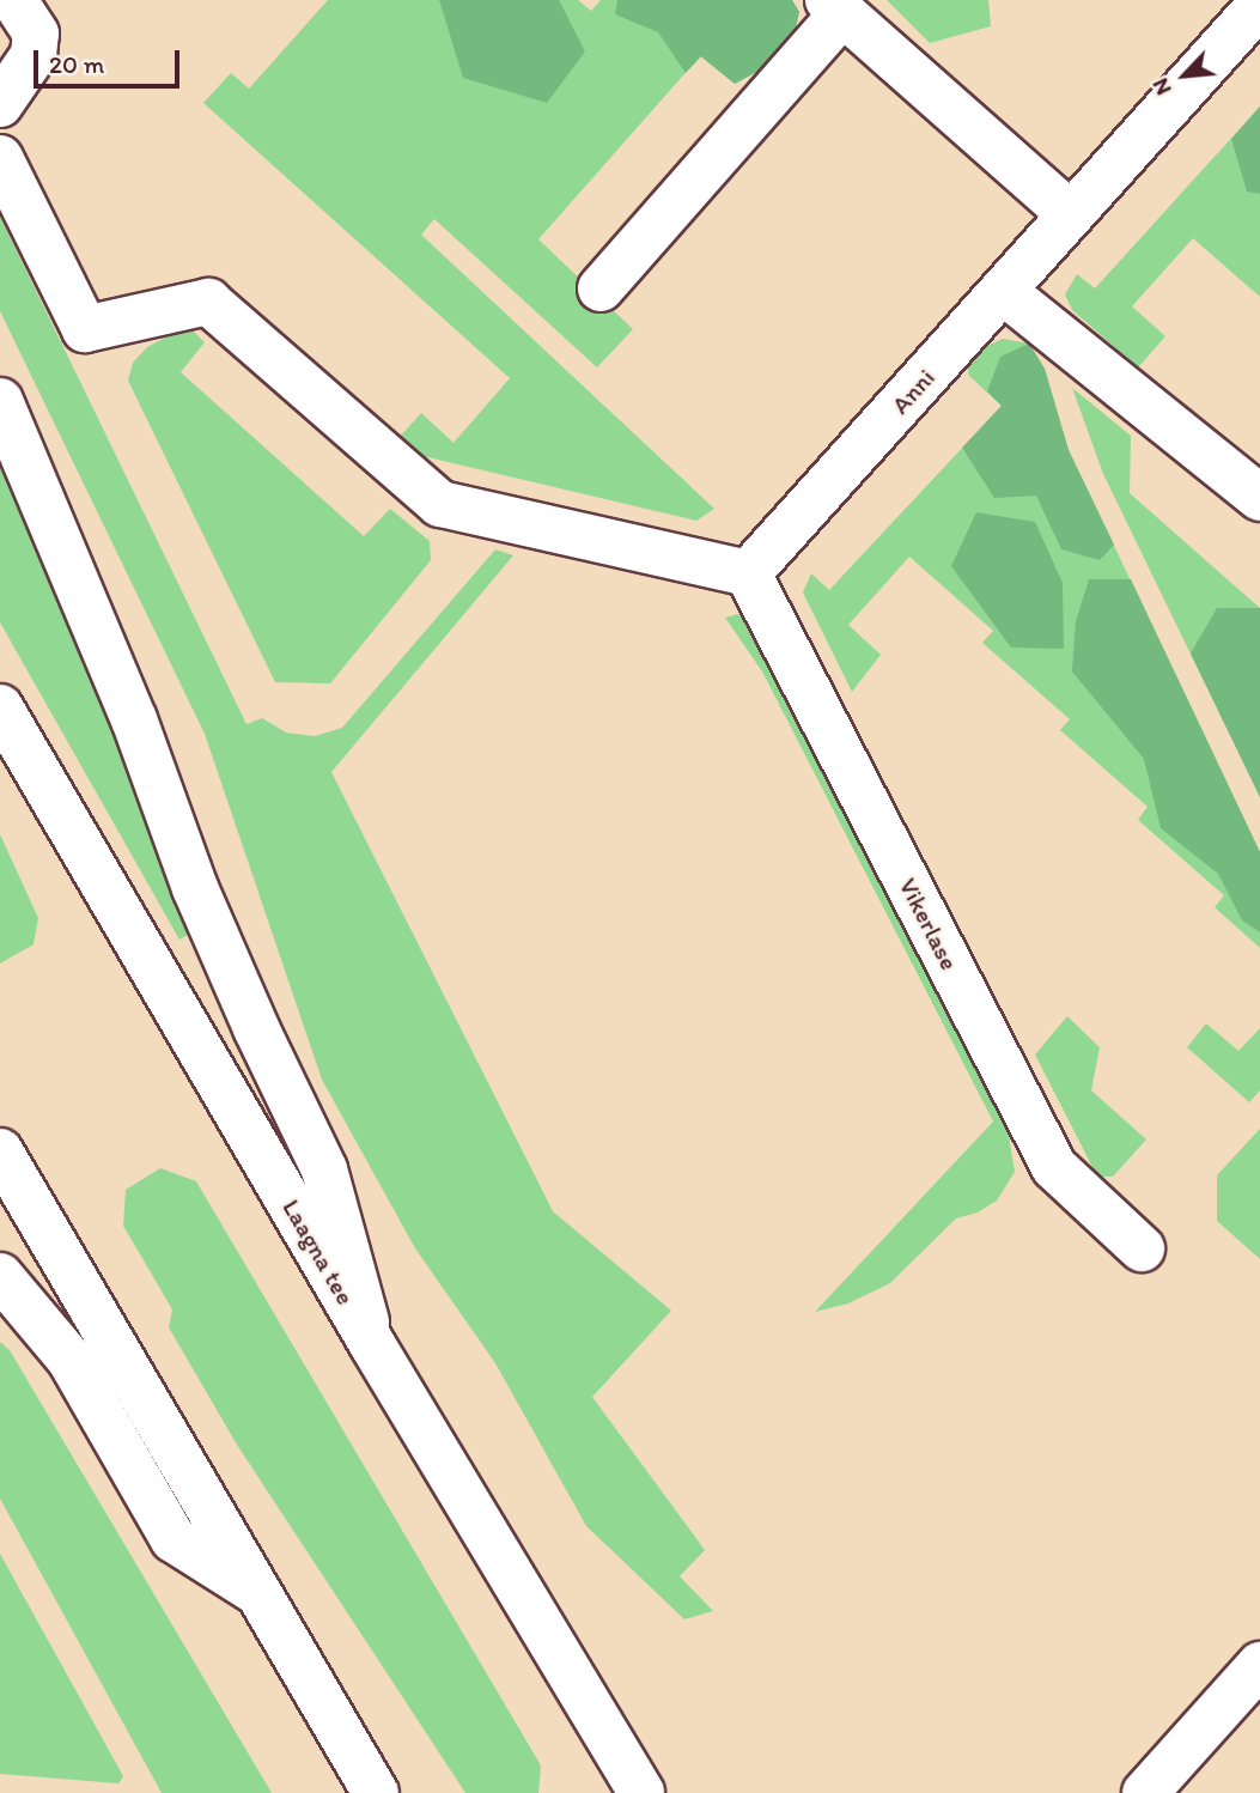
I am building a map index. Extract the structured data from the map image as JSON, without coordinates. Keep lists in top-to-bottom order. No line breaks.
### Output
{"streets":{"street":["Anni","Vikerlase","Laagna tee"]},"crossings":[["Anni","Vikerlase"]],"scale_bar":"20 m","north":"bottom left"}
